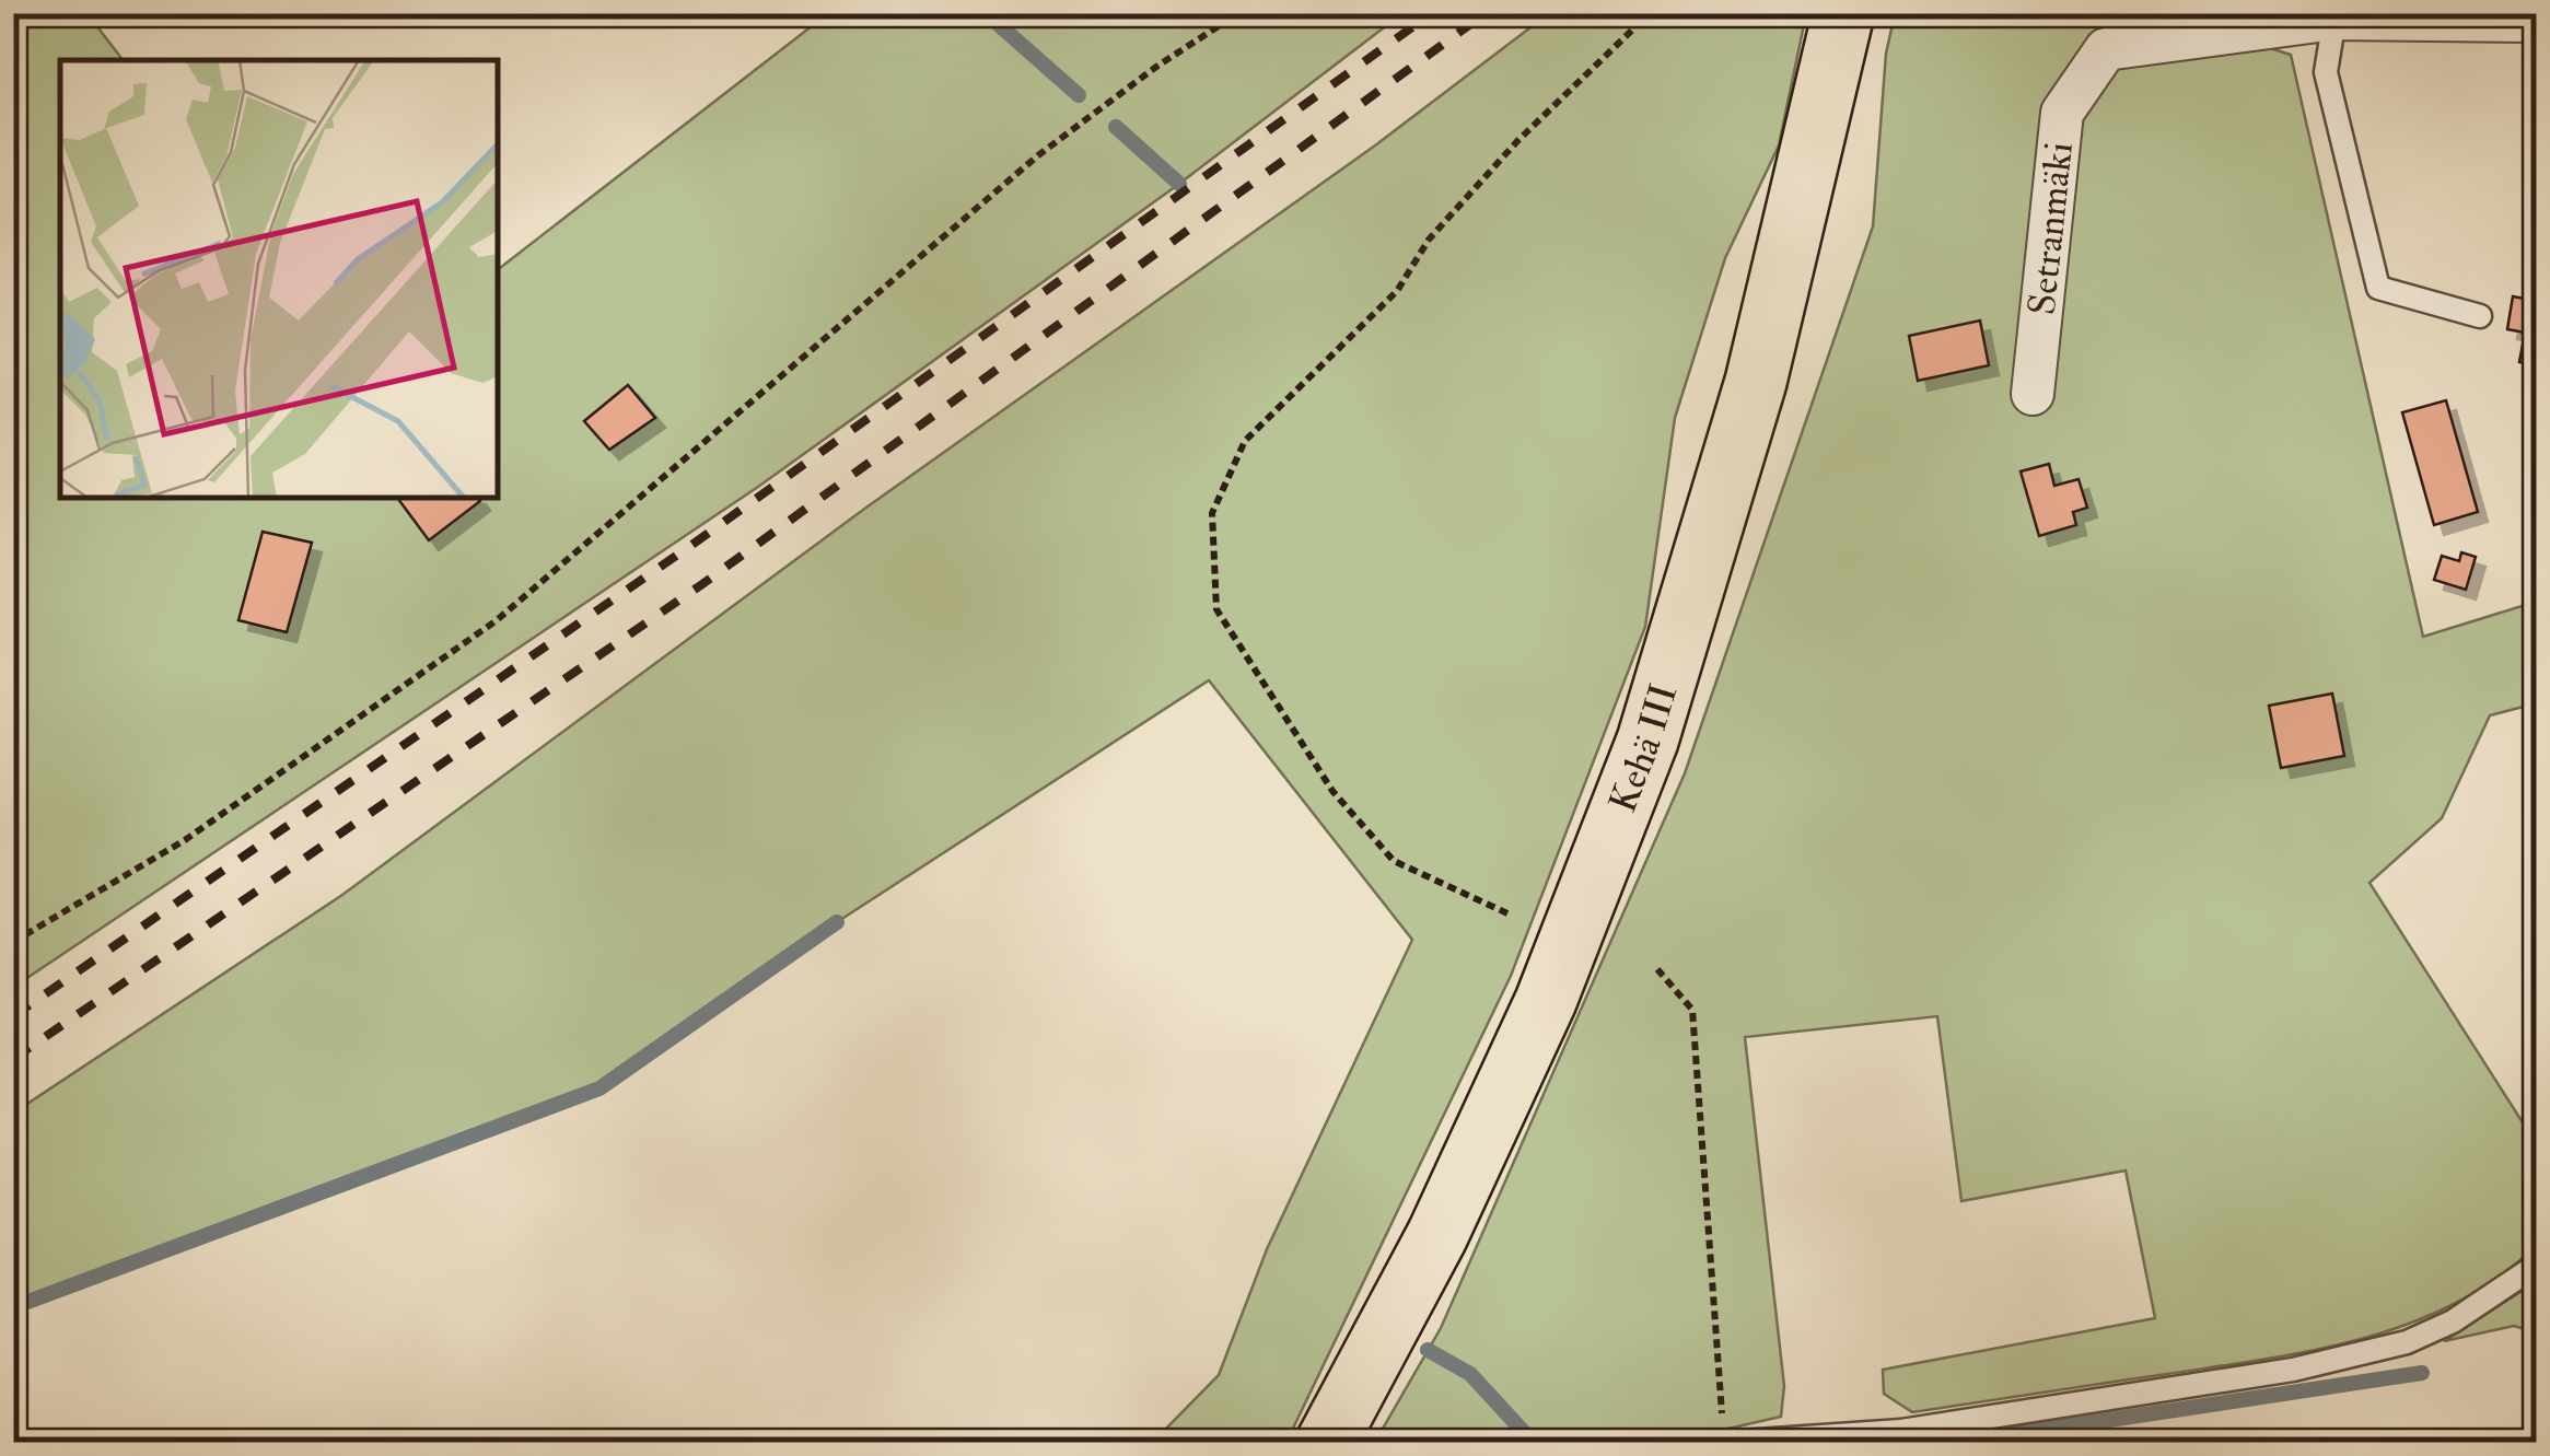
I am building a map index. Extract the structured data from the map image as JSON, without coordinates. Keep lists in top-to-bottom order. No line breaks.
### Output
{"streets":{"highway":["Kehä III"],"street":["Setranmäki"]}}
